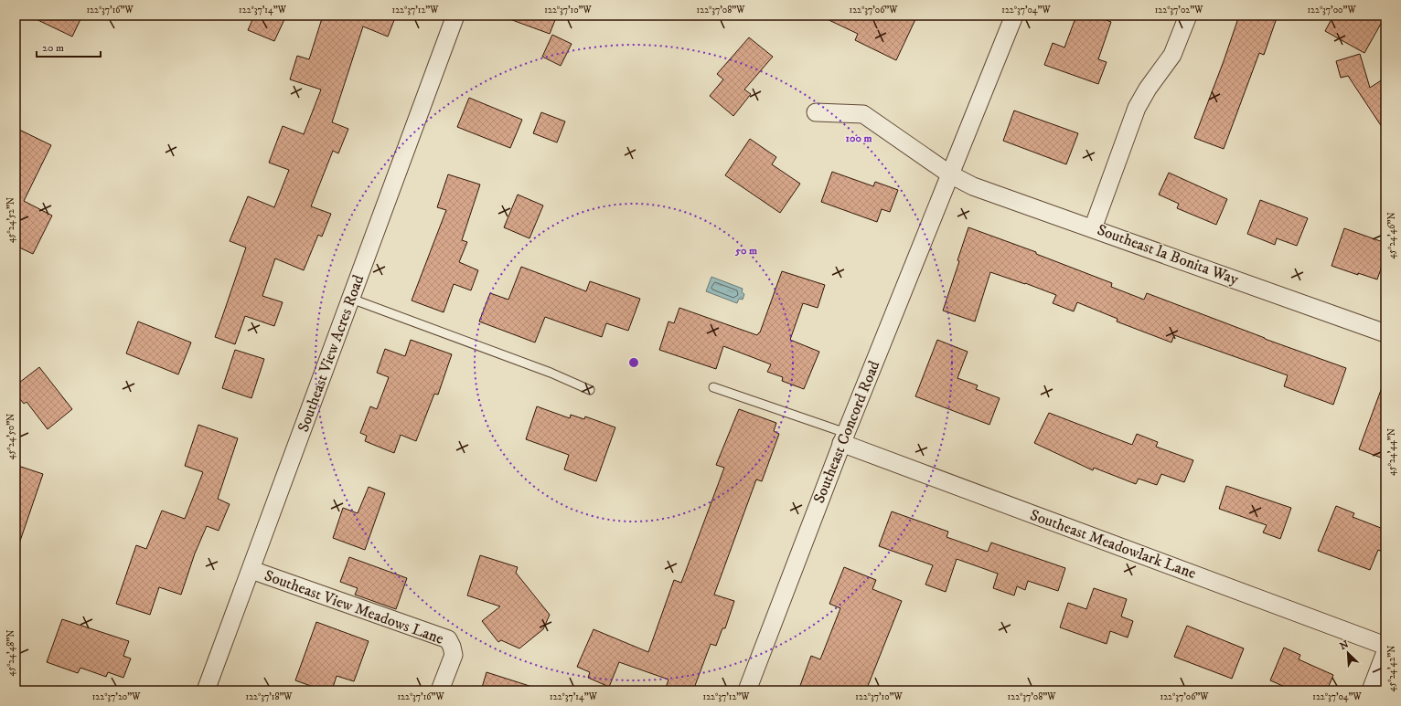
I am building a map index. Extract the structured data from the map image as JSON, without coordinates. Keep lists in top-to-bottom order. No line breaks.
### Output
{"streets":{"street":["Southeast la Bonita Way","Southeast View Acres Road","Southeast Concord Road","Southeast Meadowlark Lane","Southeast View Meadows Lane"]},"crossings":[["Southeast la Bonita Way","Southeast Concord Road"],["Southeast View Acres Road","Southeast View Meadows Lane"],["Southeast Concord Road","Southeast Meadowlark Lane"]],"scale_bar":"20 m","north":"top left","coordinates":["122°37'16\"W","122°37'14\"W","122°37'12\"W","122°37'10\"W","122°37'08\"W","122°37'06\"W","122°37'04\"W","122°37'02\"W","122°37'00\"W","45°24'52\"N","45°24'46\"N","45°24'50\"N","45°24'44\"N","45°24'48\"N","45°24'42\"N","122°37'20\"W","122°37'18\"W"],"rings":["100 m","50 m"]}
